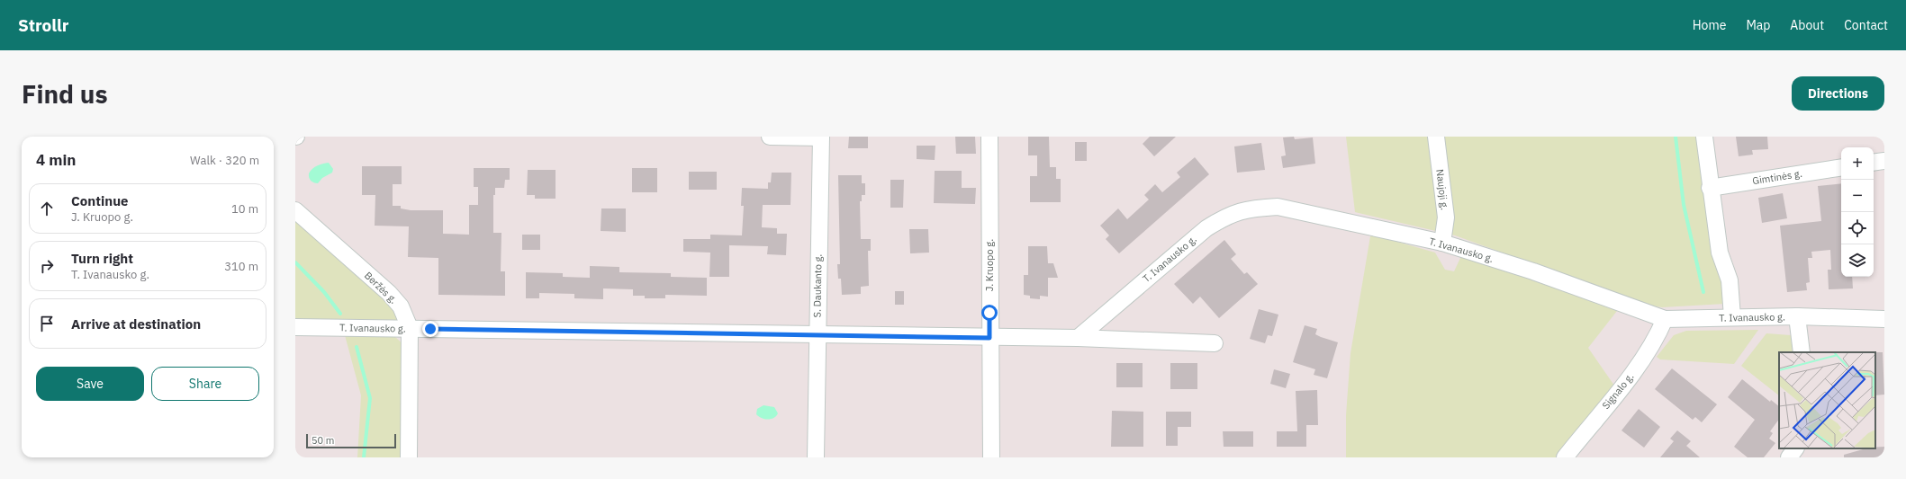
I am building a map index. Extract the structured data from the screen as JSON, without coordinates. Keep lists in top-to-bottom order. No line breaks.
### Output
{"streets":{"street":["Gimtinės g.","Naujoji g.","T. Ivanausko g.","J. Kruopo g.","S. Daukanto g.","Beržės g.","Signalo g."]},"crossings":[["Naujoji g.","T. Ivanausko g."],["T. Ivanausko g.","J. Kruopo g."],["T. Ivanausko g.","S. Daukanto g."],["T. Ivanausko g.","Beržės g."],["T. Ivanausko g.","Signalo g."]],"scale_bar":"50 m","page":{"header":"Strollr","nav":["Home","Map","About","Contact"],"buttons":["Directions",["Save","Share"]],"title":"Find us","heading":["4 min","Walk · 320 m"],"map_buttons":["+","−"],"list":[["Continue","J. Kruopo g.","10 m"],["Turn right","T. Ivanausko g.","310 m"],"Arrive at destination"],"scale":"50 m"}}
